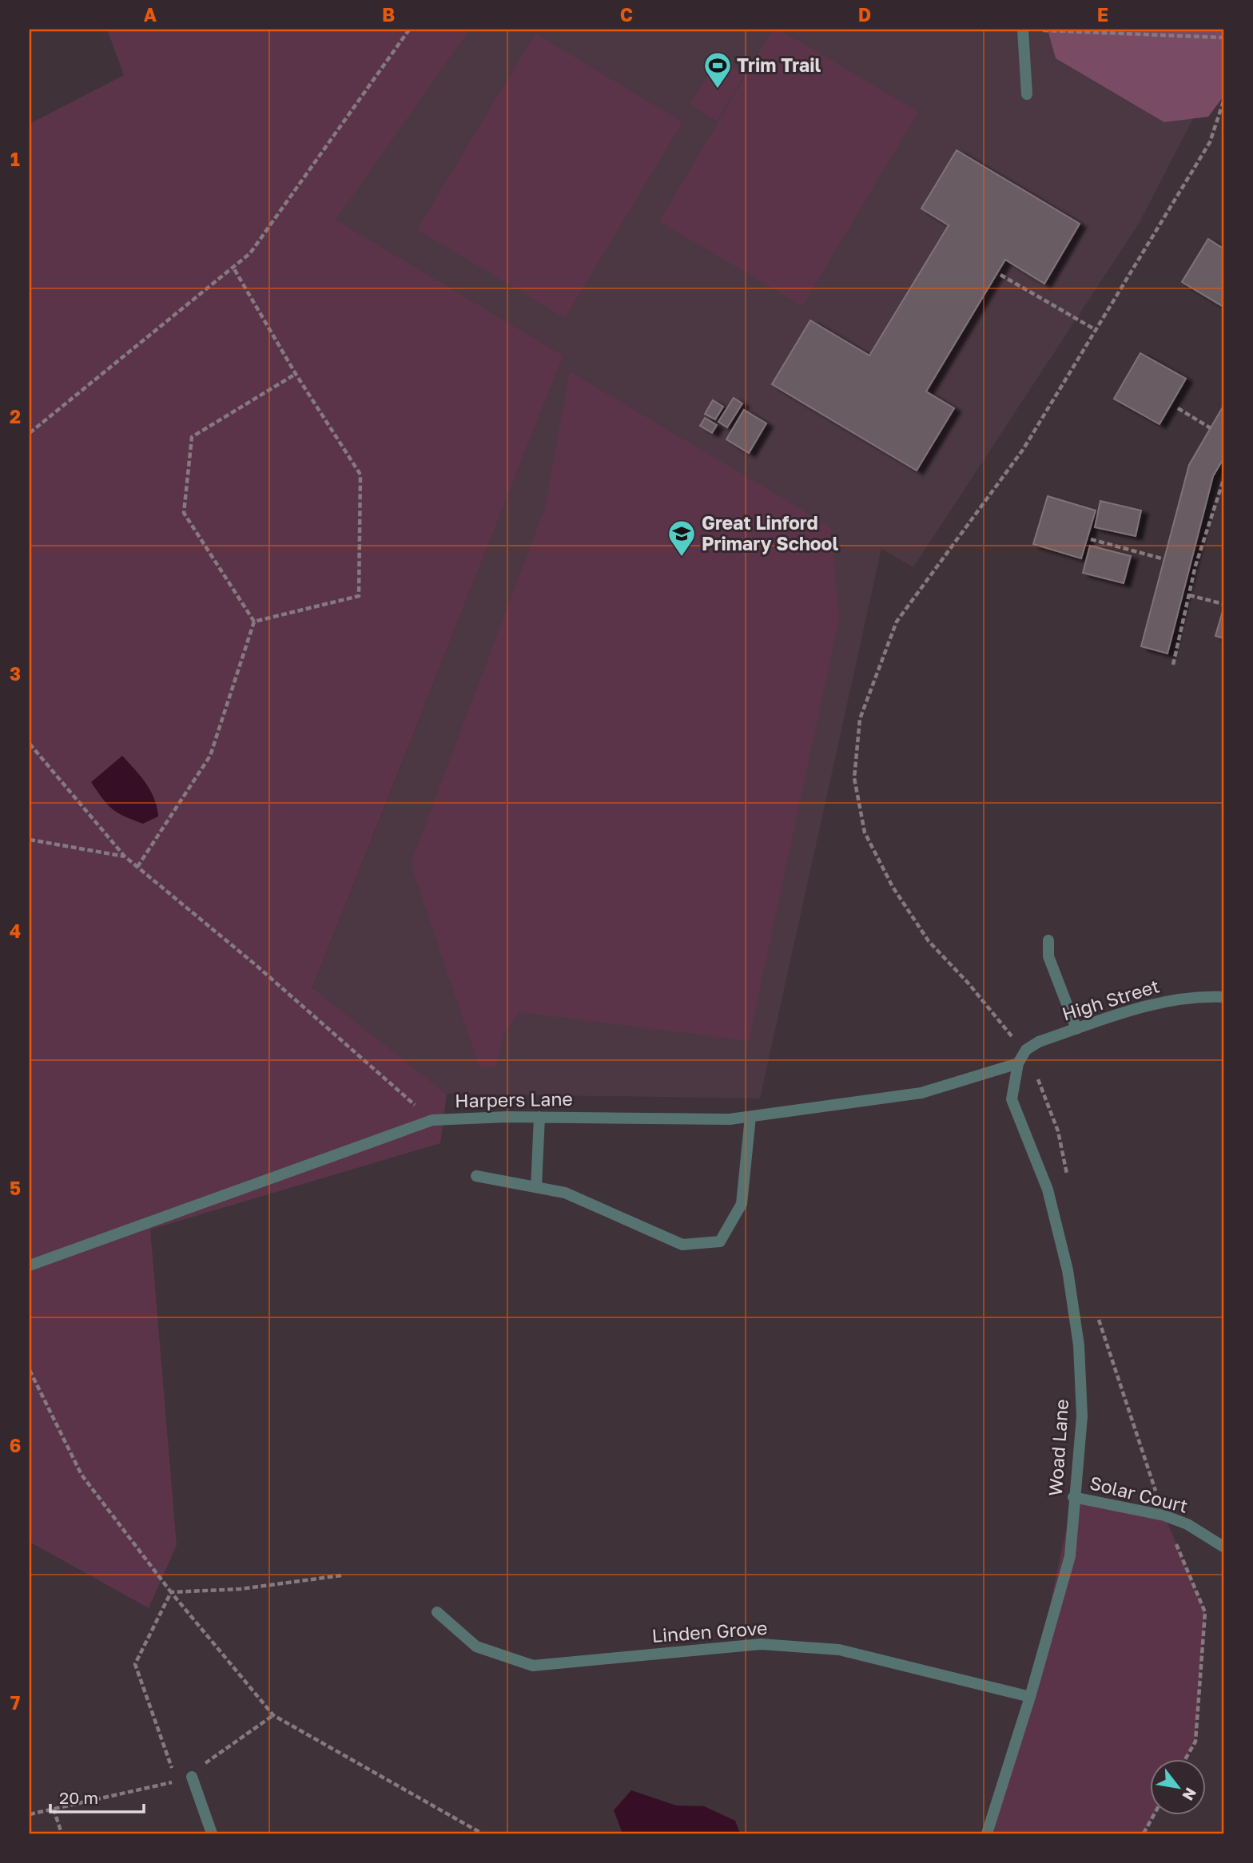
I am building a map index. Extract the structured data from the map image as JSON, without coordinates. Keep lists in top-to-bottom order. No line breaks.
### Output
{"streets":{"street":["High Street","Harpers Lane","Woad Lane","Solar Court","Linden Grove"]},"crossings":[["High Street","Harpers Lane"],["High Street","Woad Lane"],["Harpers Lane","Woad Lane"],["Woad Lane","Solar Court"],["Woad Lane","Linden Grove"]],"places":{"sports":["Trim Trail"],"school or university":["Great Linford Primary School"]},"scale_bar":"20 m","north":"bottom right","grid":{"columns":["A","B","C","D","E"],"rows":["1","2","3","4","5","6","7"]}}
